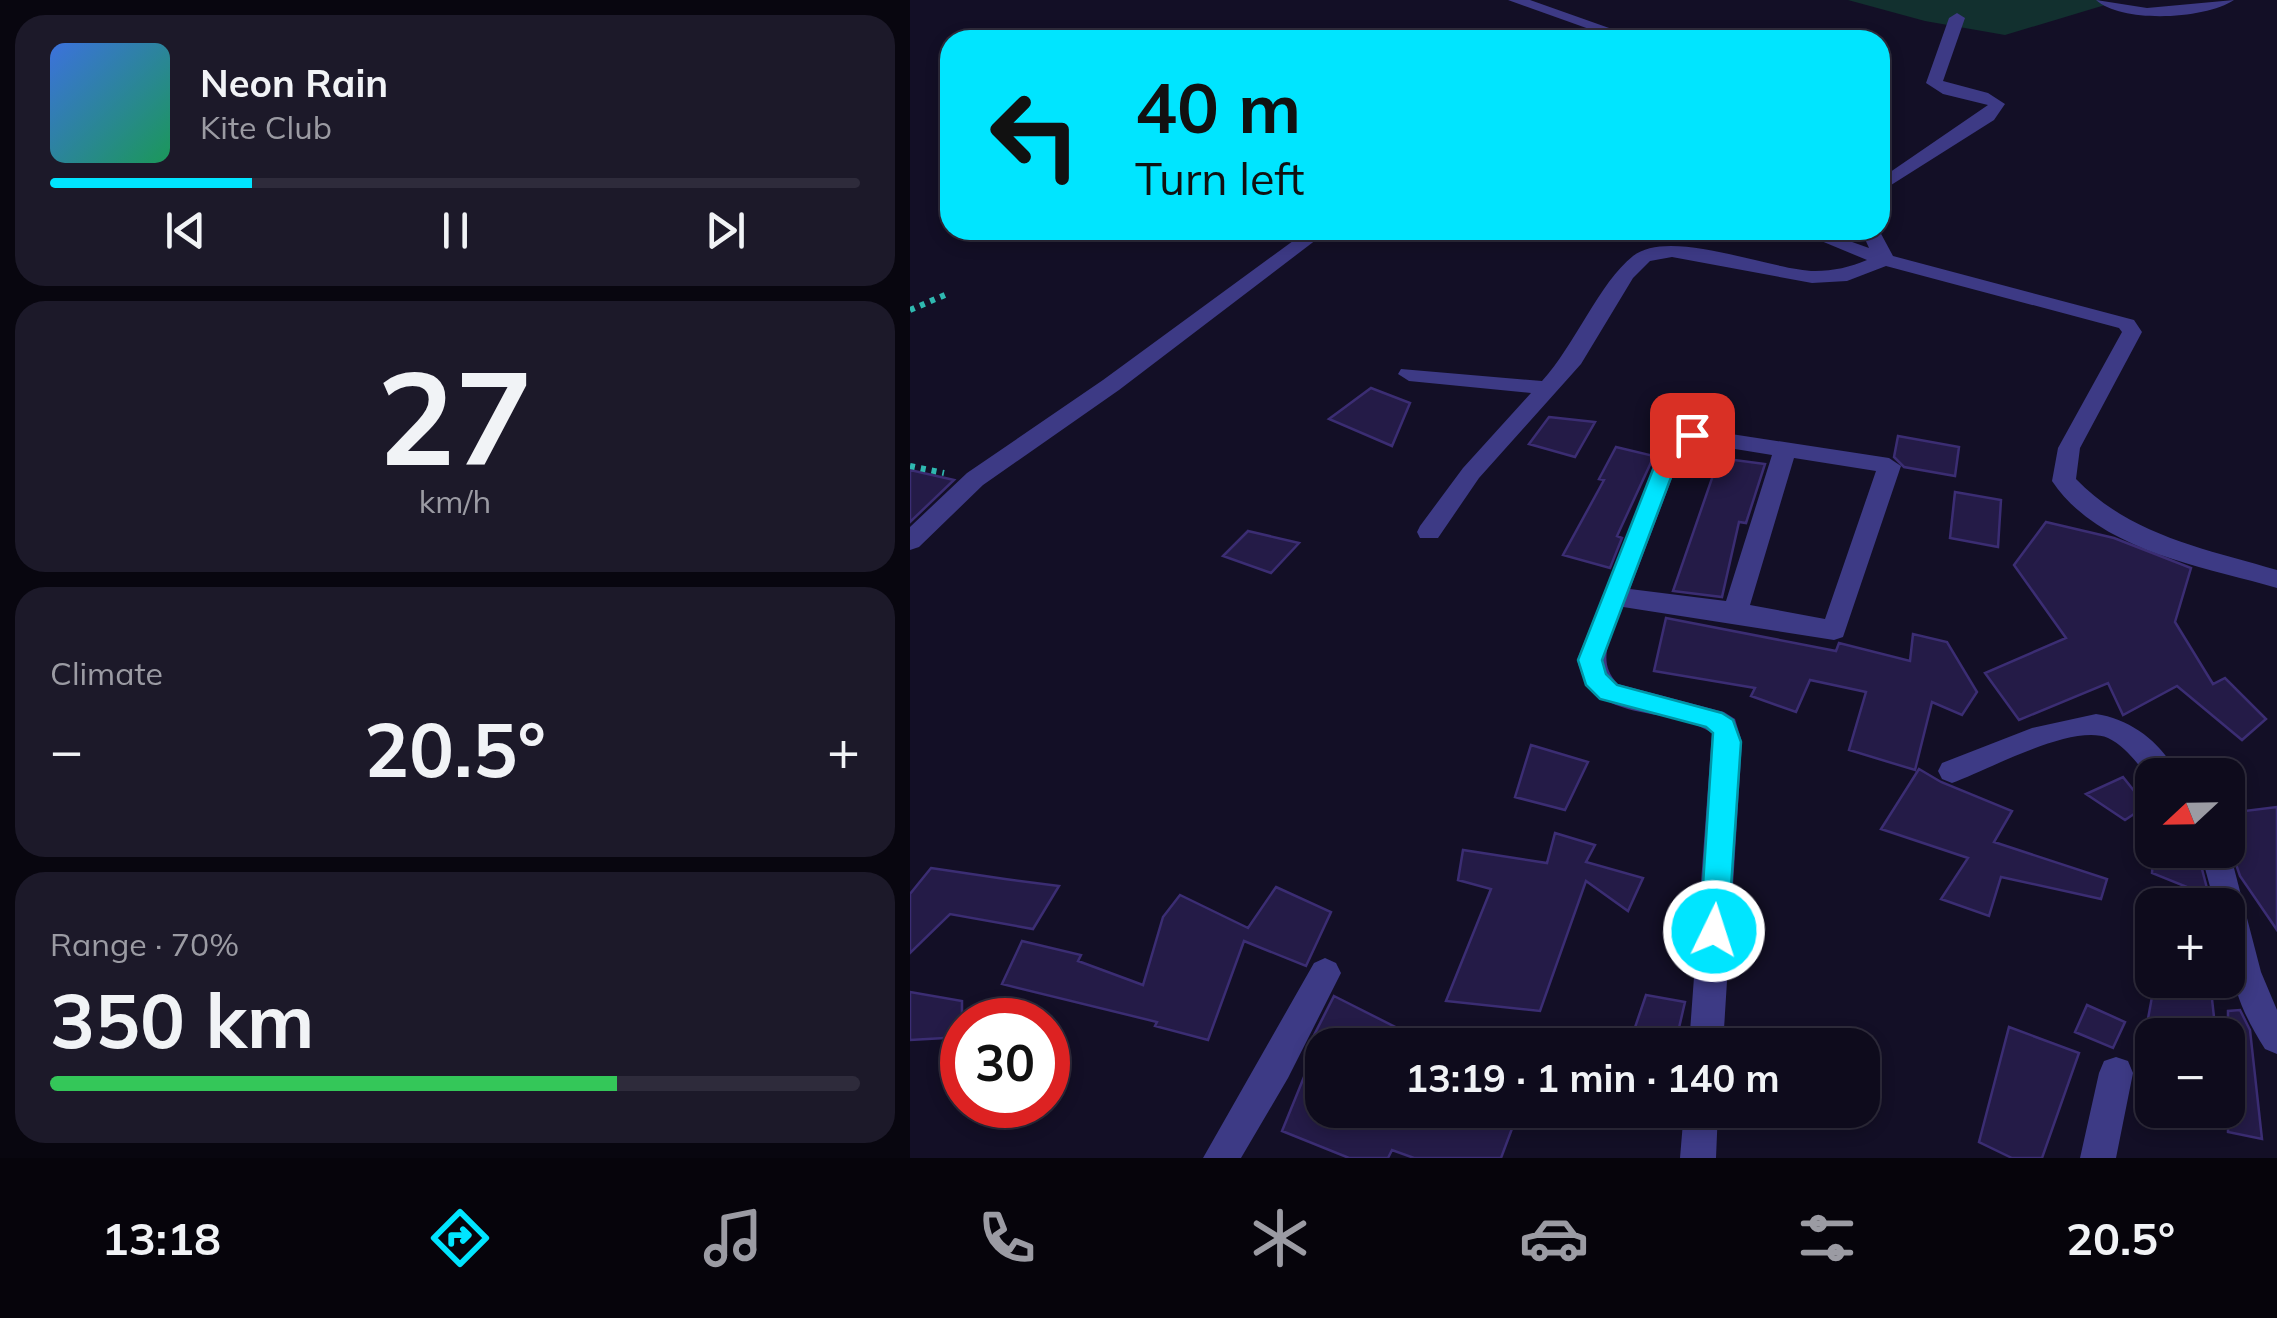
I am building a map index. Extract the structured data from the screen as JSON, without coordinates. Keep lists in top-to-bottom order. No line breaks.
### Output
{"north":"left","page":{"turn":["40 m","Turn left"],"song":["Neon Rain","Kite Club"],"tile":[["27","km/h"],"Climate",["Range · 70%","350 km"]],"heat":["−","20.5°","+"],"map_buttons":["+","−"],"limit":"30","trip":"13:19 · 1 min · 140 m","tabs":["13:18","20.5°"]}}
